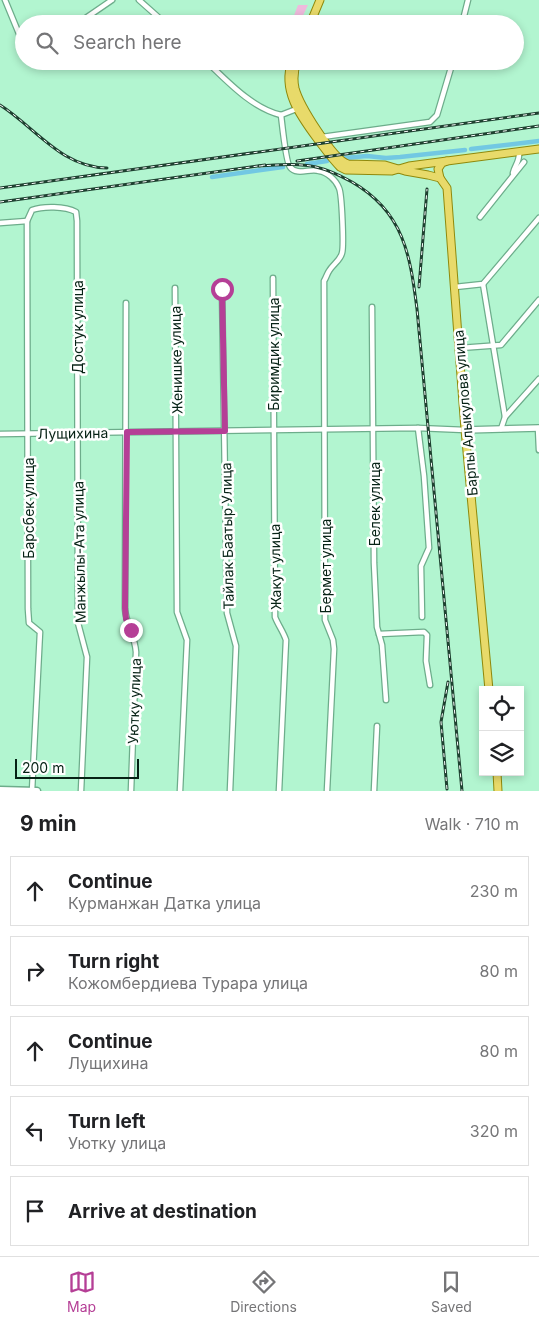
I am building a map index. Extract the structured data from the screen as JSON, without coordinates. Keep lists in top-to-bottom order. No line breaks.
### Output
{"streets":{"main road":["Барпы Алыкулова улица"],"street":["Достук улица","Биримдик улица","Женишке улица","Лущихина","Белек улица","Барсбек улица","Тайлак Баатыр Улица","Манжылы-Ата улица","Бермет улица","Жакут улица","Уютку улица"]},"crossings":[["Достук улица","Лущихина"],["Достук улица","Барсбек улица"],["Достук улица","Манжылы-Ата улица"],["Биримдик улица","Лущихина"],["Биримдик улица","Жакут улица"],["Женишке улица","Лущихина"],["Барпы Алыкулова улица","Лущихина"],["Лущихина","Белек улица"],["Лущихина","Барсбек улица"],["Лущихина","Тайлак Баатыр Улица"],["Лущихина","Манжылы-Ата улица"],["Лущихина","Бермет улица"],["Лущихина","Жакут улица"],["Лущихина","Уютку улица"]],"scale_bar":"200 m","page":{"search":"Search here","scale":"200 m","heading":["9 min","Walk · 710 m"],"list":[["Continue","Курманжан Датка улица","230 m"],["Turn right","Кожомбердиева Турара улица","80 m"],["Continue","Лущихина","80 m"],["Turn left","Уютку улица","320 m"],"Arrive at destination"],"nav":["Map","Directions","Saved"]}}
